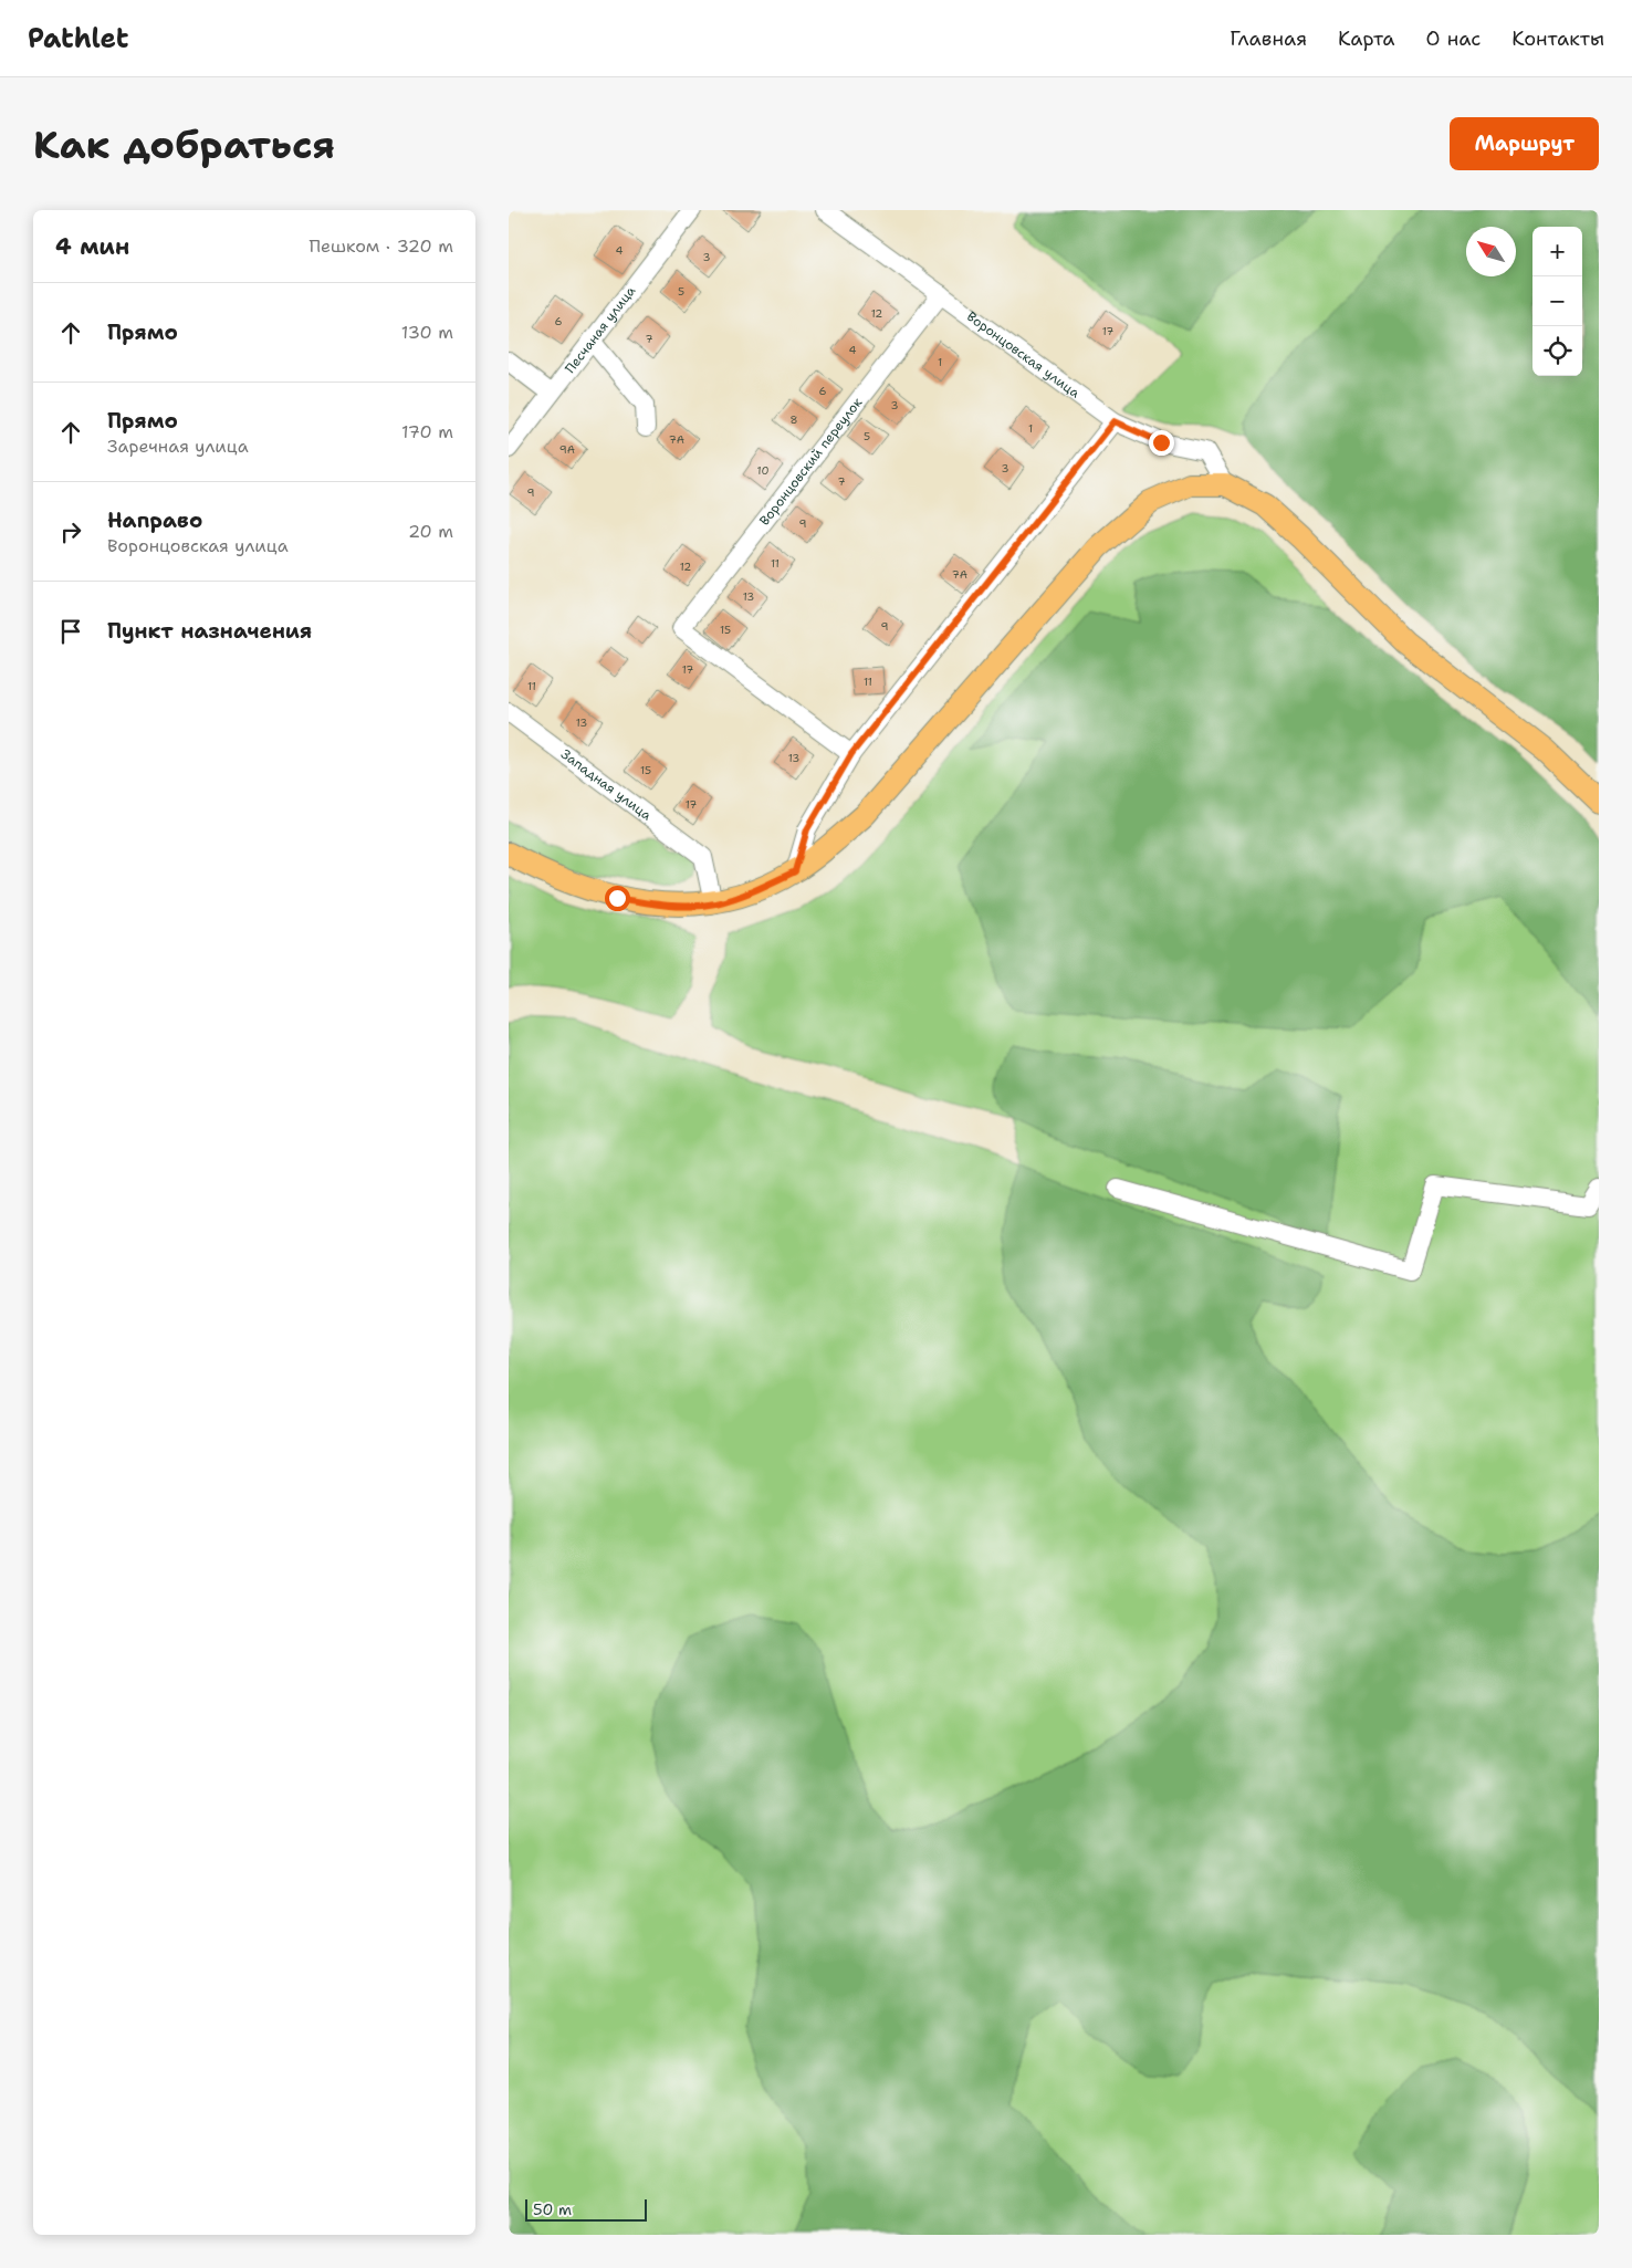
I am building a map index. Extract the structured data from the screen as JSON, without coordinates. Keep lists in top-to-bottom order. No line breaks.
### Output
{"streets":{"street":["Песчаная улица","Воронцовская улица","Воронцовский переулок","Западная улица"]},"crossings":[["Воронцовская улица","Воронцовский переулок"]],"house_numbers":["4","3","5","12","6","17","7","4","1","6","3","8","1","5","7А","9А","3","10","7","9","9","11","12","7А","13","9","15","17","11","11","13","13","15","17"],"scale_bar":"50 m","north":"top left","page":{"header":"Pathlet","nav":["Главная","Карта","О нас","Контакты"],"buttons":"Маршрут","title":"Как добраться","heading":["4 мин","Пешком · 320 m"],"map_buttons":["+","−"],"list":[["Прямо","130 m"],["Прямо","Заречная улица","170 m"],["Направо","Воронцовская улица","20 m"],"Пункт назначения"],"scale":"50 m"}}
